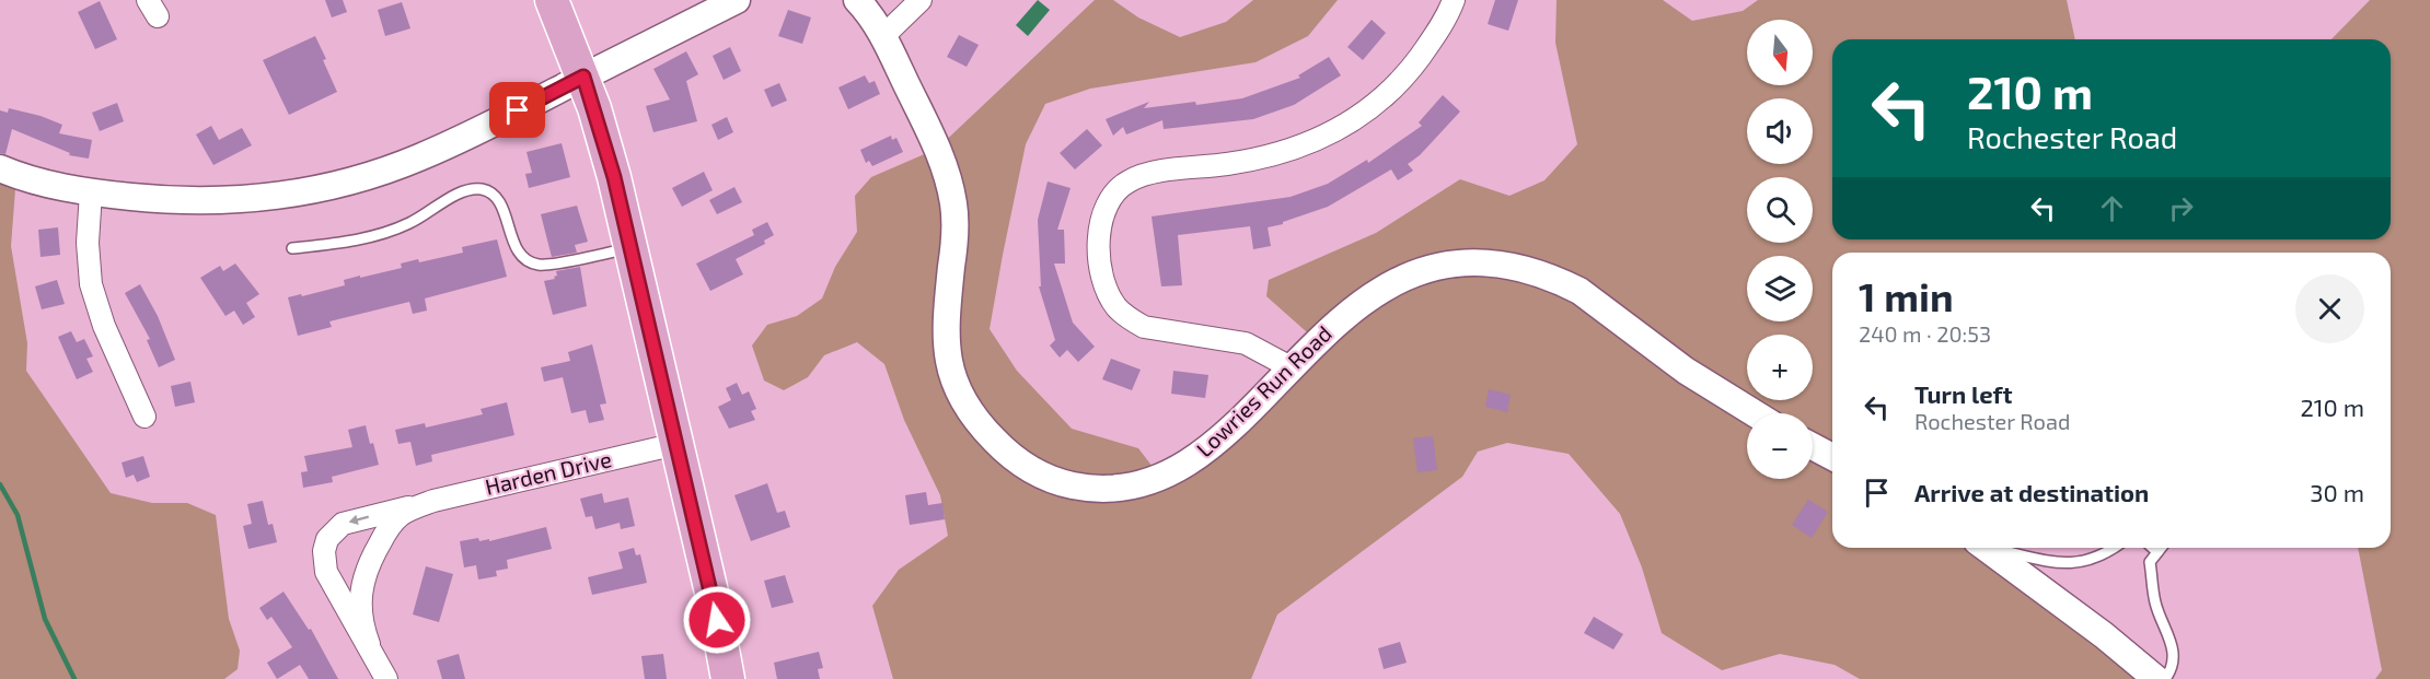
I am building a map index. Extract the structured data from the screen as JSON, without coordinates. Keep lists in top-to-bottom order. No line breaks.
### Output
{"streets":{"street":["Lowries Run Road","Harden Drive"]},"north":"bottom","page":{"map_buttons":["+","−"],"turn":["210 m","Rochester Road"],"heading":["1 min","240 m · 20:53"],"list":[{"name":"Turn left","note":"Rochester Road","value":"210 m"},{"name":"Arrive at destination","value":"30 m"}]}}
